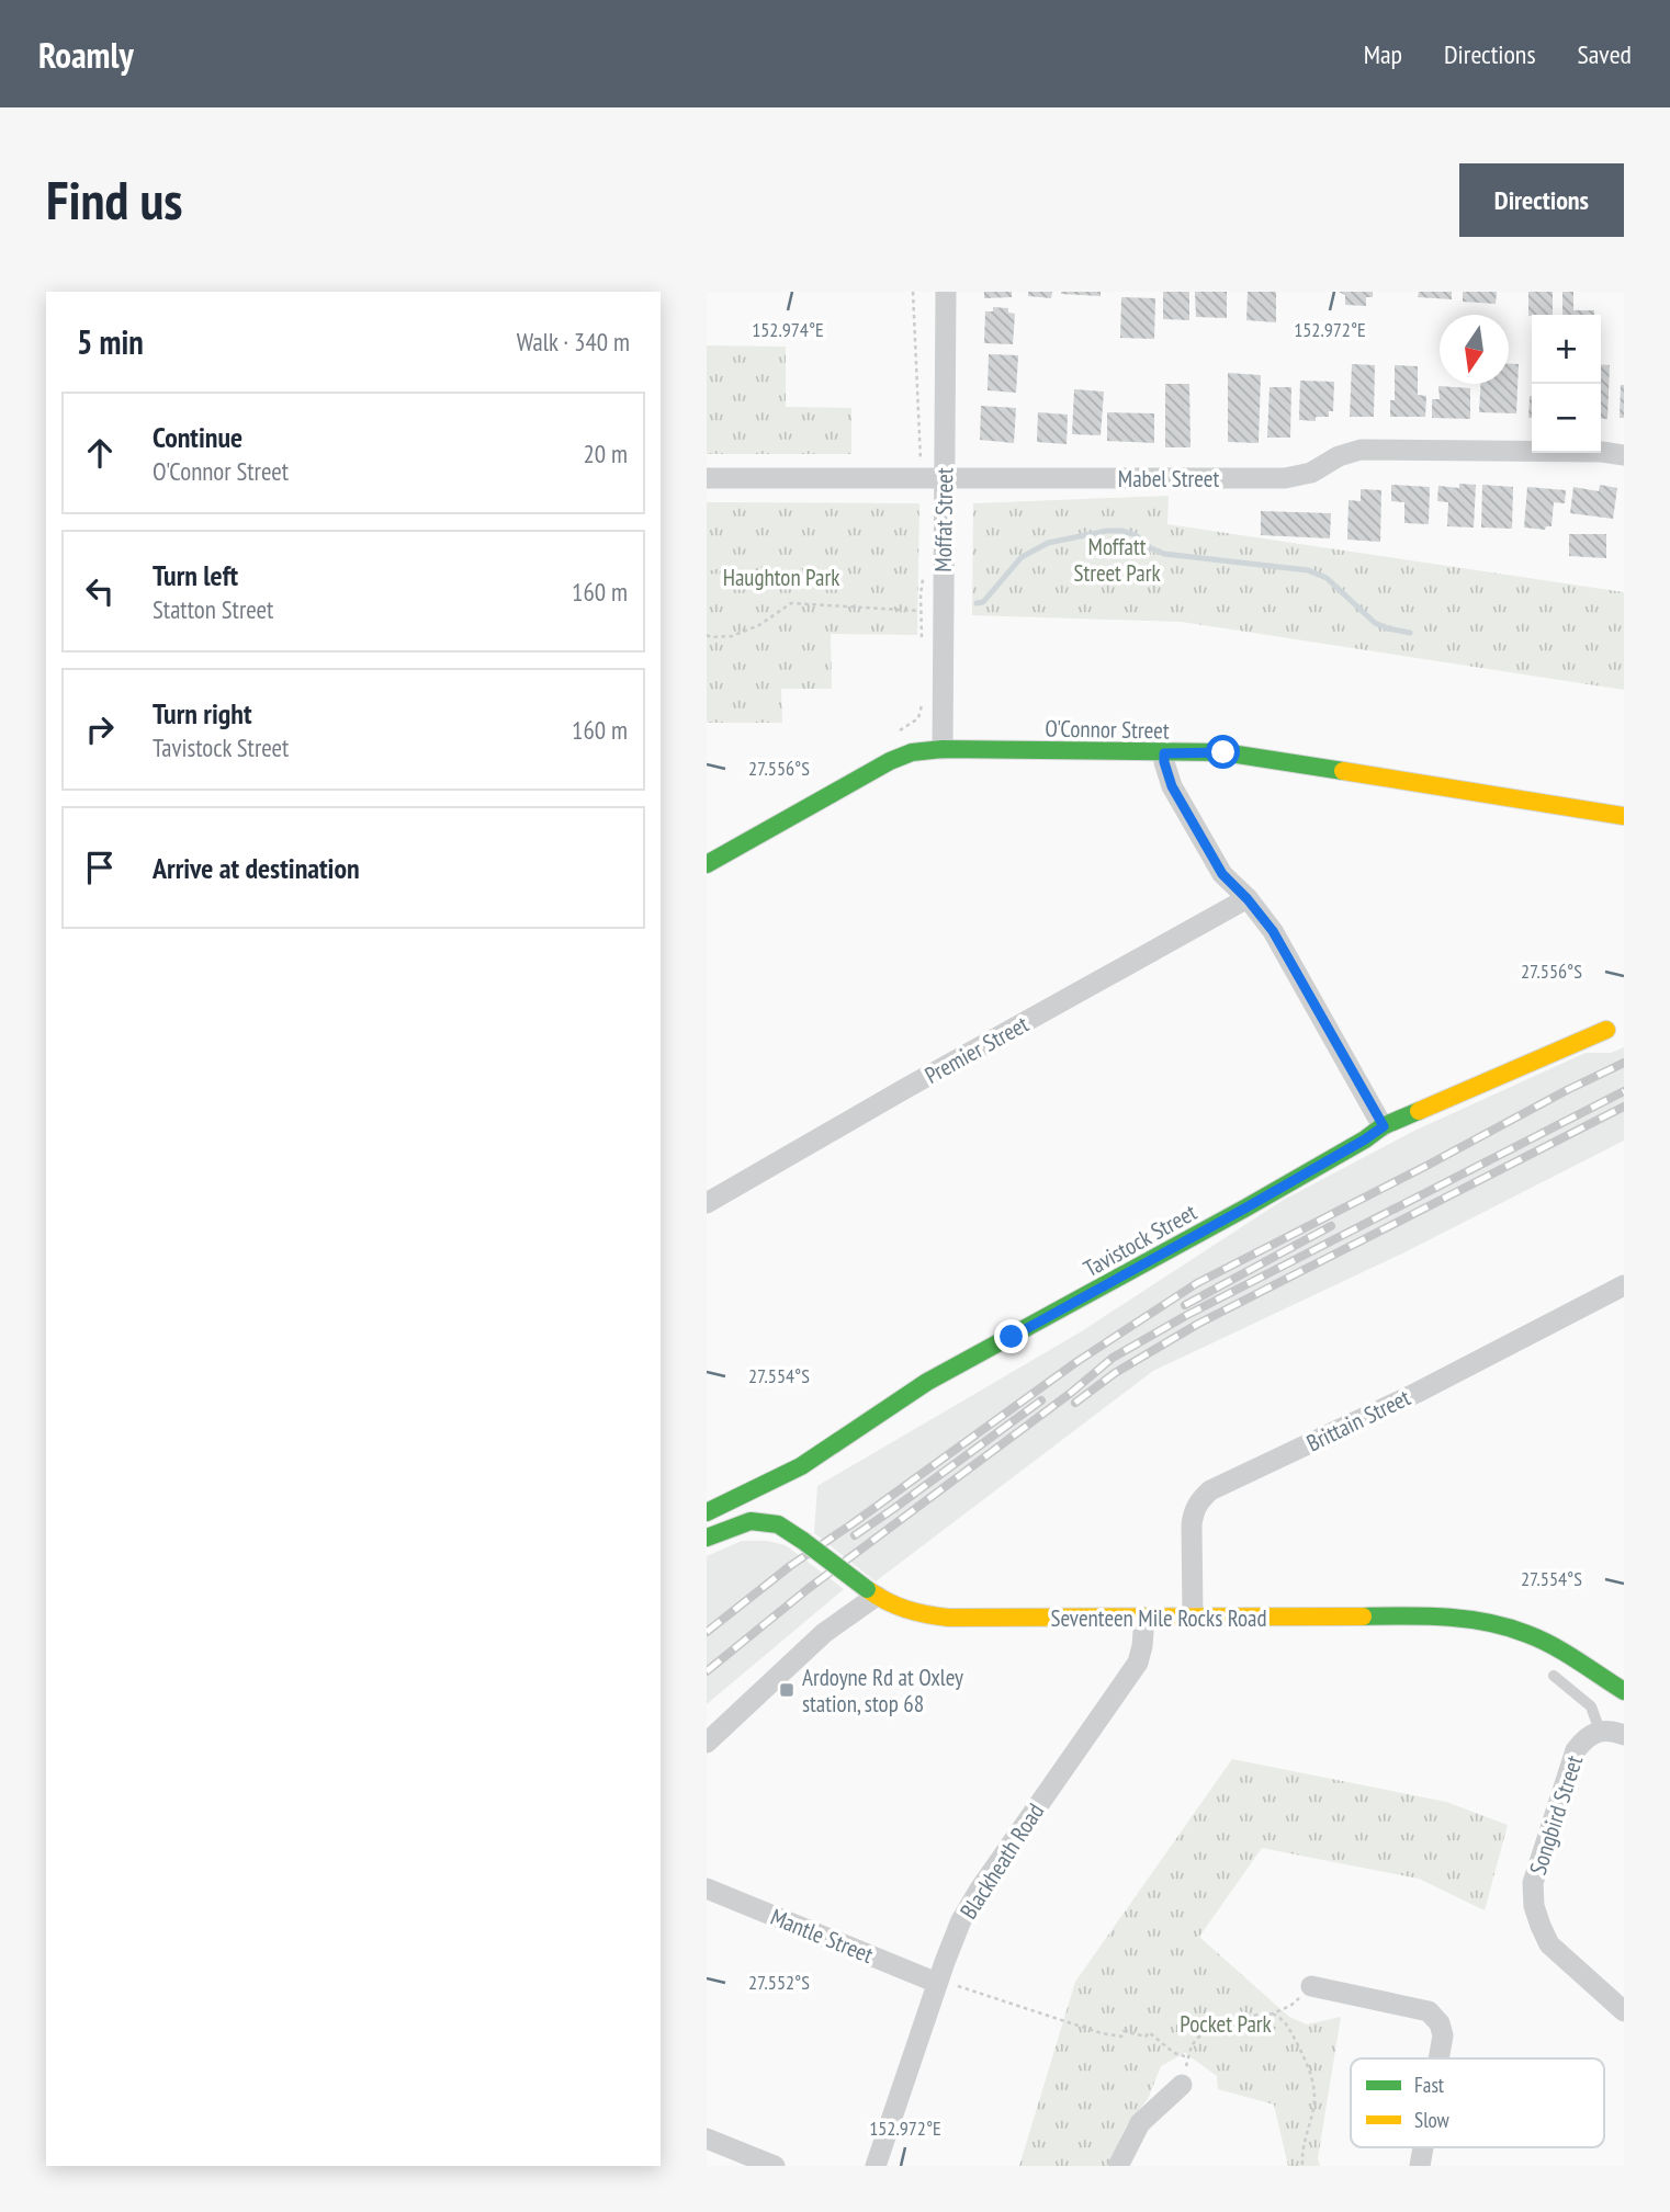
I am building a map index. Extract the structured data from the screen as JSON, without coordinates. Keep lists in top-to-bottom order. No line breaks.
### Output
{"streets":{"street":["Mabel Street","Moffat Street","O'Connor Street","Premier Street","Tavistock Street","Brittain Street","Seventeen Mile Rocks Road","Songbird Street","Blackheath Road","Mantle Street"]},"crossings":[["Mabel Street","Moffat Street"],["Moffat Street","O'Connor Street"],["Brittain Street","Seventeen Mile Rocks Road"],["Seventeen Mile Rocks Road","Blackheath Road"],["Blackheath Road","Mantle Street"]],"parks":["Moffatt Street Park","Haughton Park","Pocket Park"],"places":{"transit":["Ardoyne Rd at Oxley station, stop 68"]},"legend":["Fast","Slow"],"north":"bottom","page":{"header":"Roamly","nav":["Map","Directions","Saved"],"buttons":"Directions","title":"Find us","heading":["5 min","Walk · 340 m"],"map_buttons":["+","−"],"list":[["Continue","O'Connor Street","20 m"],["Turn left","Statton Street","160 m"],["Turn right","Tavistock Street","160 m"],"Arrive at destination"]},"coordinates":["152.974°E","152.972°E","27.556°S","27.554°S","27.552°S"]}
